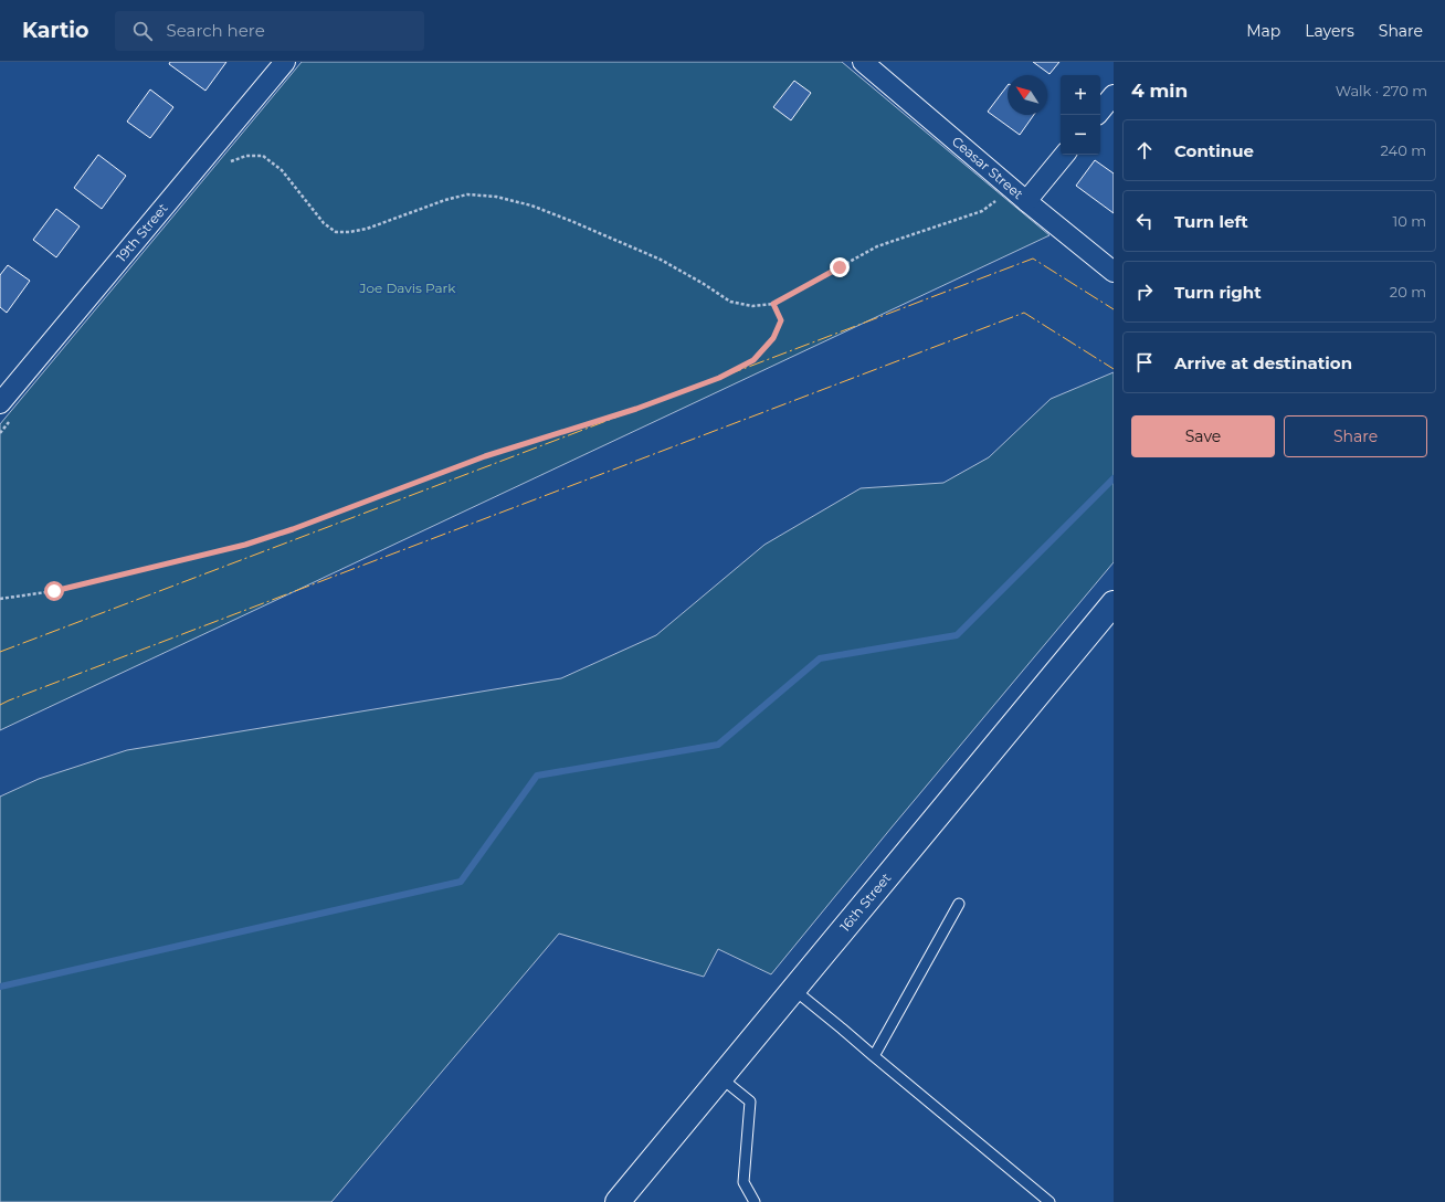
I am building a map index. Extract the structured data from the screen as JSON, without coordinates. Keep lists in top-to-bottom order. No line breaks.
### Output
{"streets":{"street":["Ceasar Street","19th Street","16th Street"]},"parks":["Joe Davis Park"],"north":"top left","page":{"header":"Kartio","search":"Search here","nav":["Map","Layers","Share"],"heading":["4 min","Walk · 270 m"],"map_buttons":["+","−"],"list":[["Continue","240 m"],["Turn left","10 m"],["Turn right","20 m"],"Arrive at destination"],"buttons":["Save","Share"]}}
